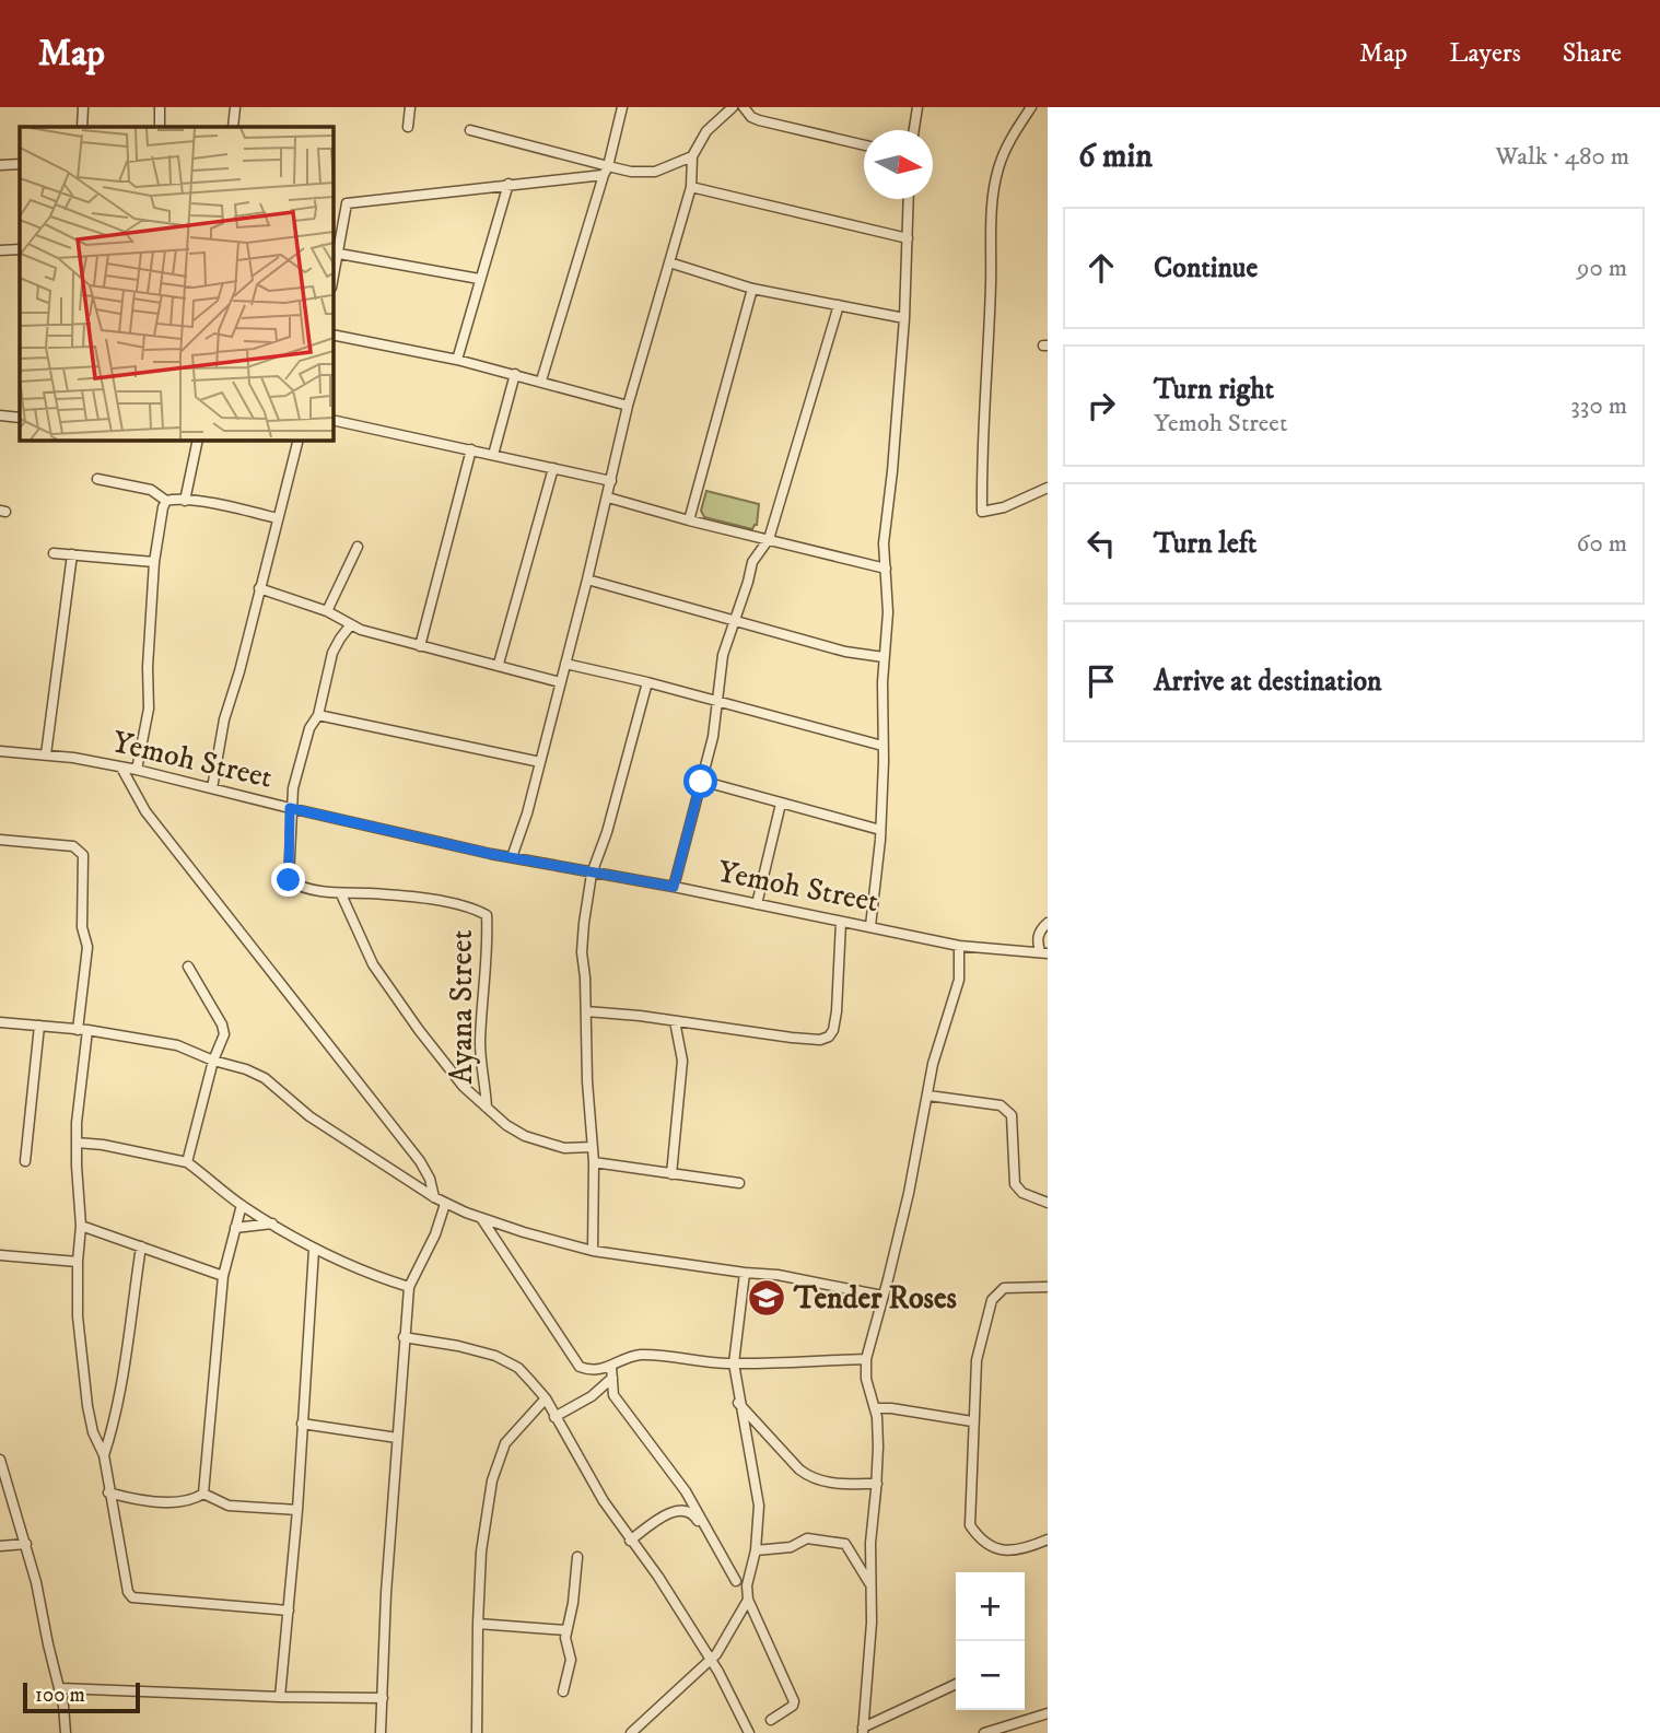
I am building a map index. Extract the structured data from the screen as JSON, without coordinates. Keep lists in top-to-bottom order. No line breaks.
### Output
{"streets":{"street":["Yemoh Street","Ayana Street"]},"places":{"school or university":["Tender Roses"]},"scale_bar":"100 m","north":"right","page":{"header":"Map","nav":["Map","Layers","Share"],"heading":["6 min","Walk · 480 m"],"list":[["Continue","90 m"],["Turn right","Yemoh Street","330 m"],["Turn left","60 m"],"Arrive at destination"],"map_buttons":["+","−"],"scale":"100 m"}}
